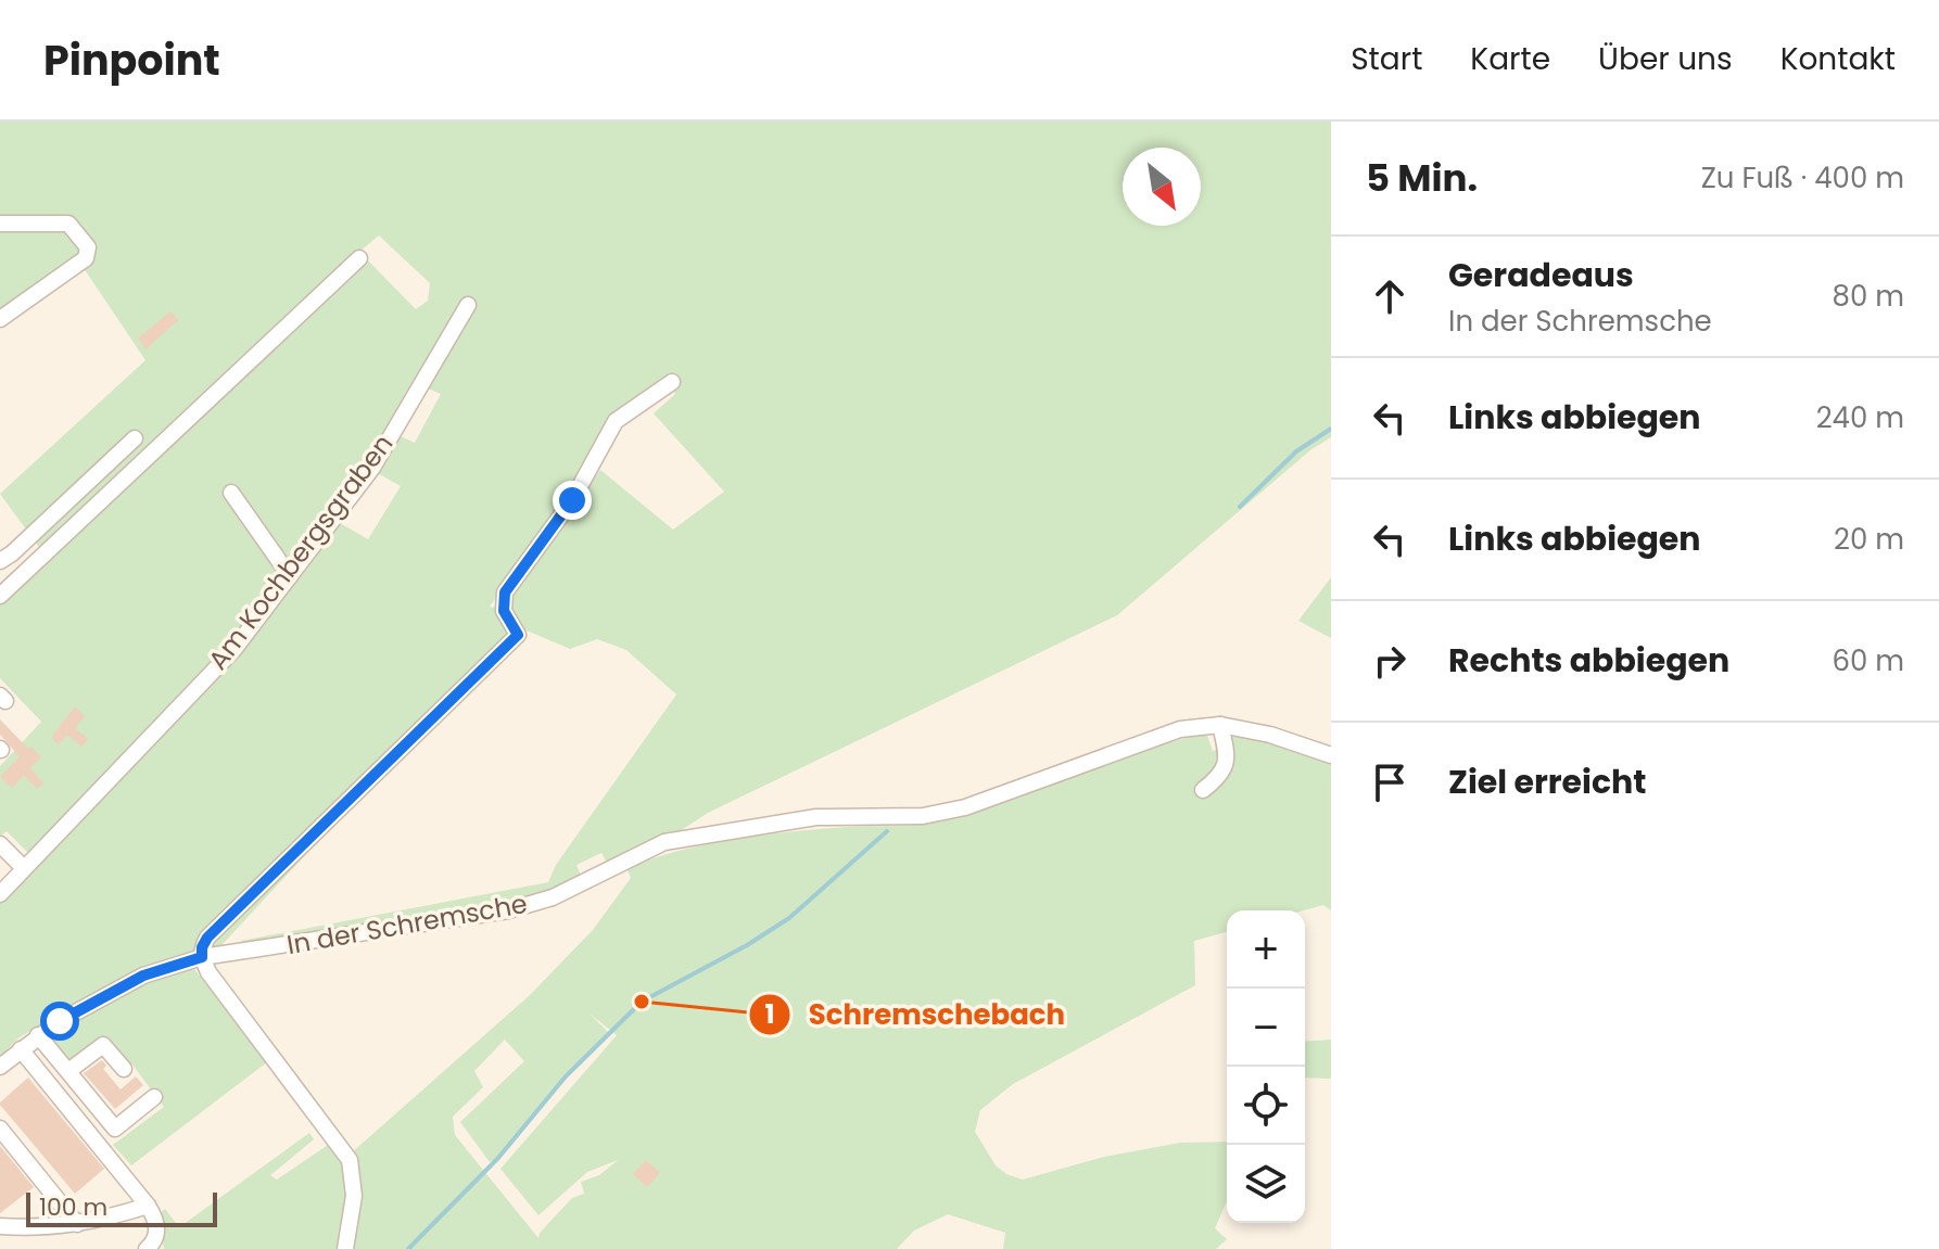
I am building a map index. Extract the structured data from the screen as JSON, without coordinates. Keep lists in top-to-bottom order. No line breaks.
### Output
{"streets":{"street":["Am Kochbergsgraben","In der Schremsche"]},"places":["Schremschebach"],"scale_bar":"100 m","north":"bottom right","page":{"header":"Pinpoint","nav":["Start","Karte","Über uns","Kontakt"],"heading":["5 Min.","Zu Fuß · 400 m"],"list":[["Geradeaus","In der Schremsche","80 m"],["Links abbiegen","240 m"],["Links abbiegen","20 m"],["Rechts abbiegen","60 m"],"Ziel erreicht"],"map_buttons":["+","−"],"scale":"100 m"}}
